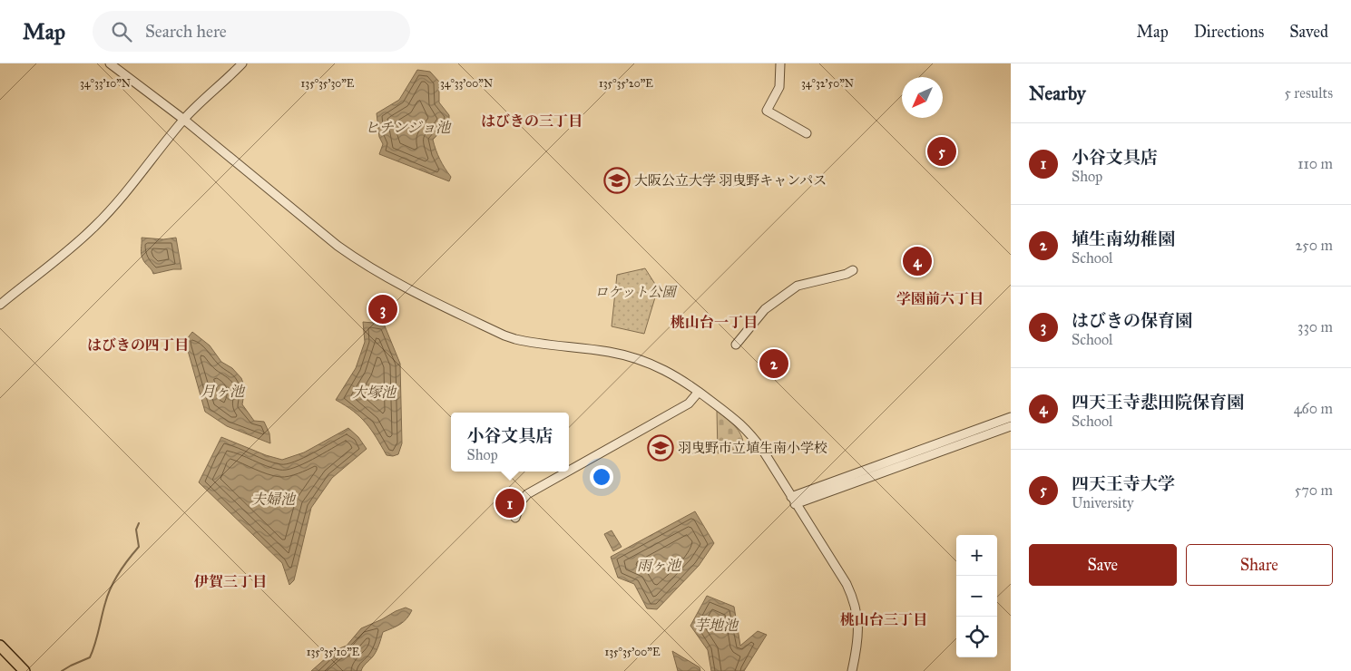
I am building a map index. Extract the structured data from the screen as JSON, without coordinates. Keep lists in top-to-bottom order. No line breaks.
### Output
{"districts":["はびきの三丁目","学園前六丁目","桃山台一丁目","はびきの四丁目","伊賀三丁目","桃山台三丁目"],"water":["ヒチンジョ池","月ヶ池","大塚池","夫婦池","雨ヶ池","芋地池"],"parks":["ロケット公園"],"places":{"school or university":["大阪公立大学 羽曳野キャンパス","羽曳野市立埴生南小学校"]},"north":"bottom left","page":{"header":"Map","search":"Search here","nav":["Map","Directions","Saved"],"heading":["Nearby","5 results"],"list":[{"mark":"1","name":"小谷文具店","note":"Shop","value":"110 m"},{"mark":"2","name":"埴生南幼稚園","note":"School","value":"250 m"},{"mark":"3","name":"はびきの保育園","note":"School","value":"330 m"},{"mark":"4","name":"四天王寺悲田院保育園","note":"School","value":"460 m"},{"mark":"5","name":"四天王寺大学","note":"University","value":"570 m"}],"pins":["5","4","3","2","1"],"popup":["小谷文具店","Shop"],"buttons":["Save","Share"],"map_buttons":["+","−"]},"coordinates":["34°33'10\"N","135°35'30\"E","34°33'00\"N","135°35'20\"E","34°32'50\"N","135°35'10\"E","135°35'00\"E"]}
